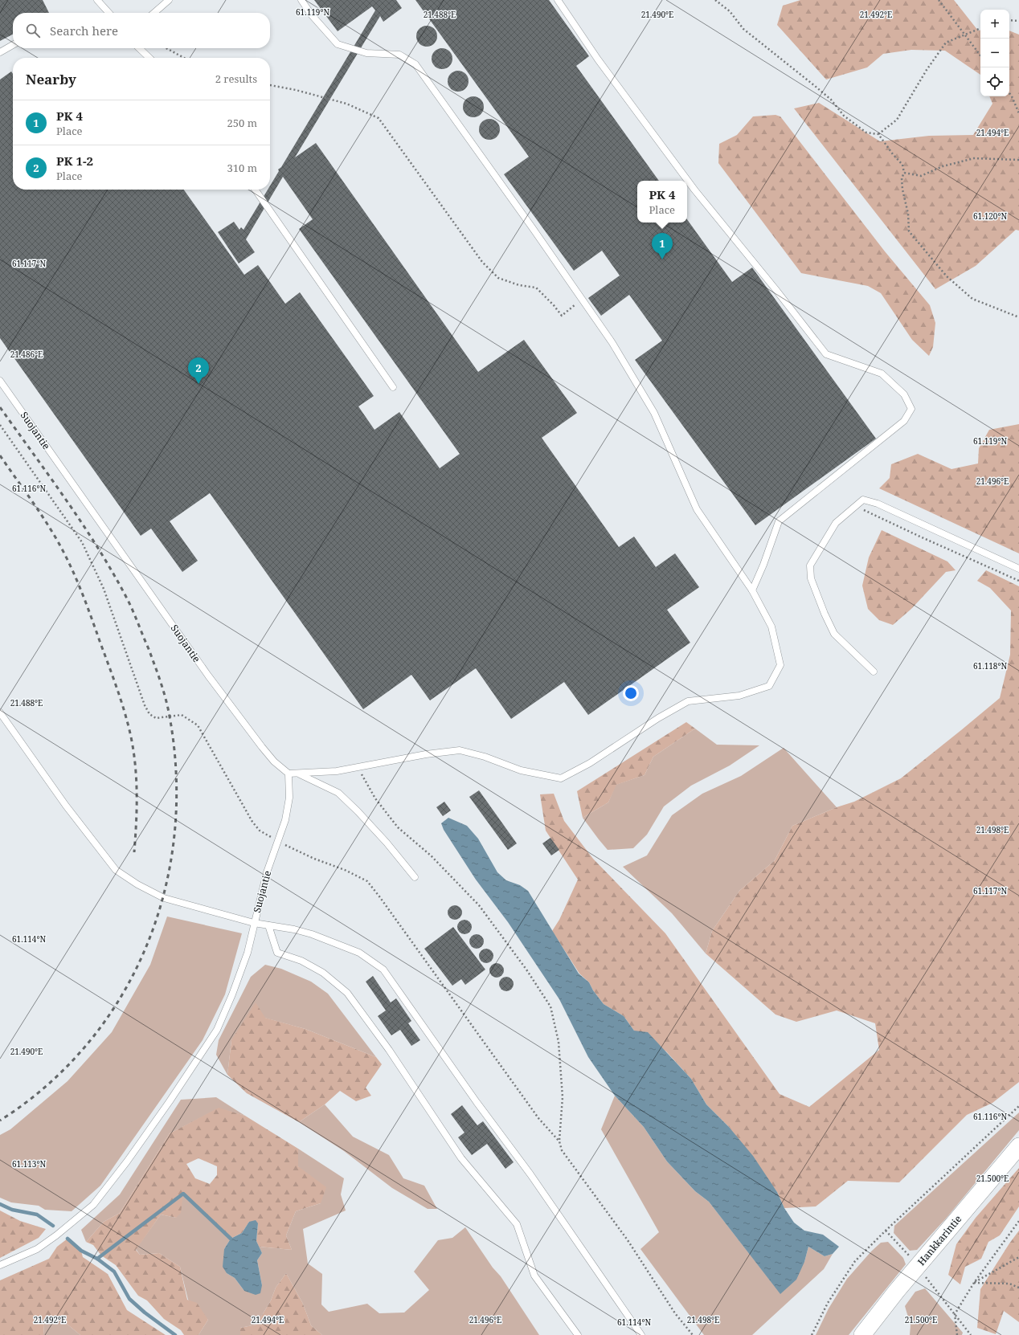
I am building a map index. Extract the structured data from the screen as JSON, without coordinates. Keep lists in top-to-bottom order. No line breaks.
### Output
{"streets":{"main road":["Hankkarintie"],"lane":["Suojantie"]},"page":{"map_buttons":["+","−"],"search":"Search here","heading":["Nearby","2 results"],"list":[{"mark":"1","name":"PK 4","note":"Place","value":"250 m"},{"mark":"2","name":"PK 1-2","note":"Place","value":"310 m"}],"popup":["PK 4","Place"],"pins":["1","2"]},"coordinates":["61.119°N","21.488°E","21.490°E","21.492°E","21.494°E","61.120°N","61.117°N","21.486°E","21.496°E","61.116°N","61.118°N","21.498°E","61.114°N","61.113°N","21.500°E"]}
